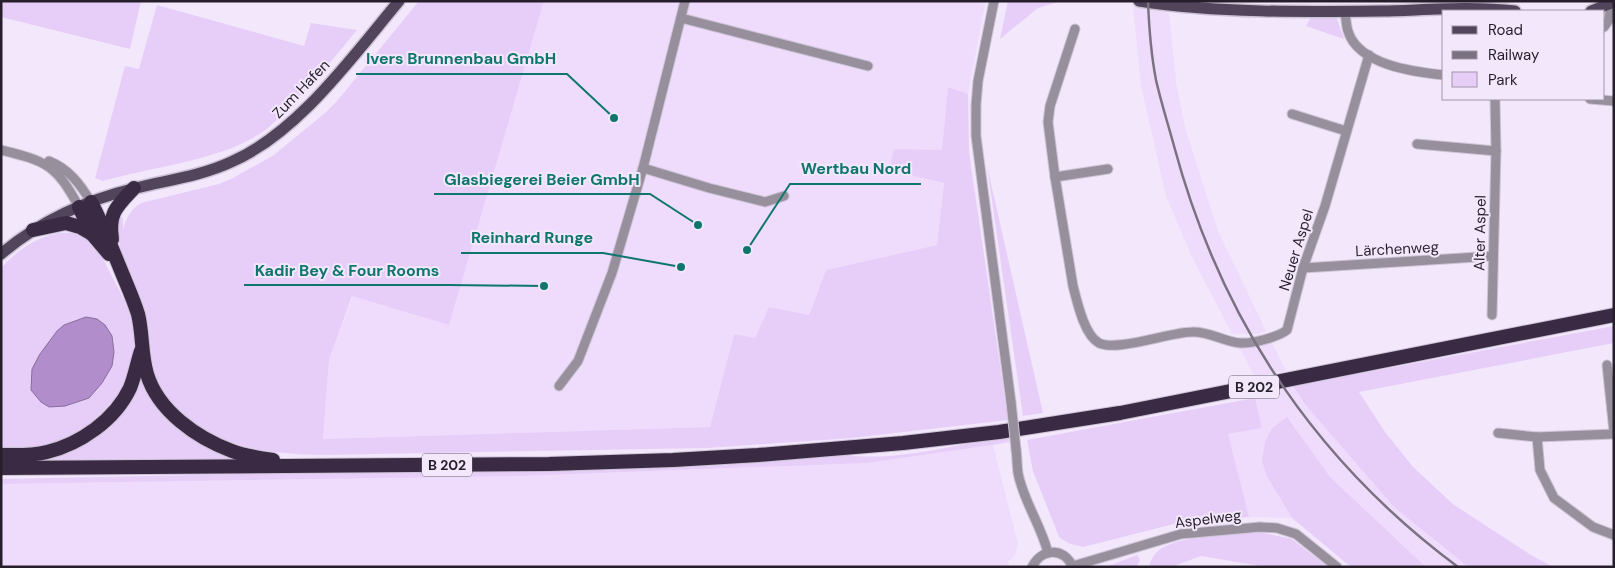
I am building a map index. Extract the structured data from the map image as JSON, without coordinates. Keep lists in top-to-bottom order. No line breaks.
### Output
{"streets":{"highway":["B 202"],"main road":["Zum Hafen"],"street":["Alter Aspel","Lärchenweg","Neuer Aspel","Aspelweg"]},"crossings":[["Alter Aspel","Lärchenweg"],["Lärchenweg","Neuer Aspel"]],"places":["Ivers Brunnenbau GmbH","Glasbiegerei Beier GmbH","Wertbau Nord","Reinhard Runge","Kadir Bey & Four Rooms"],"legend":["Road","Railway","Park"]}
